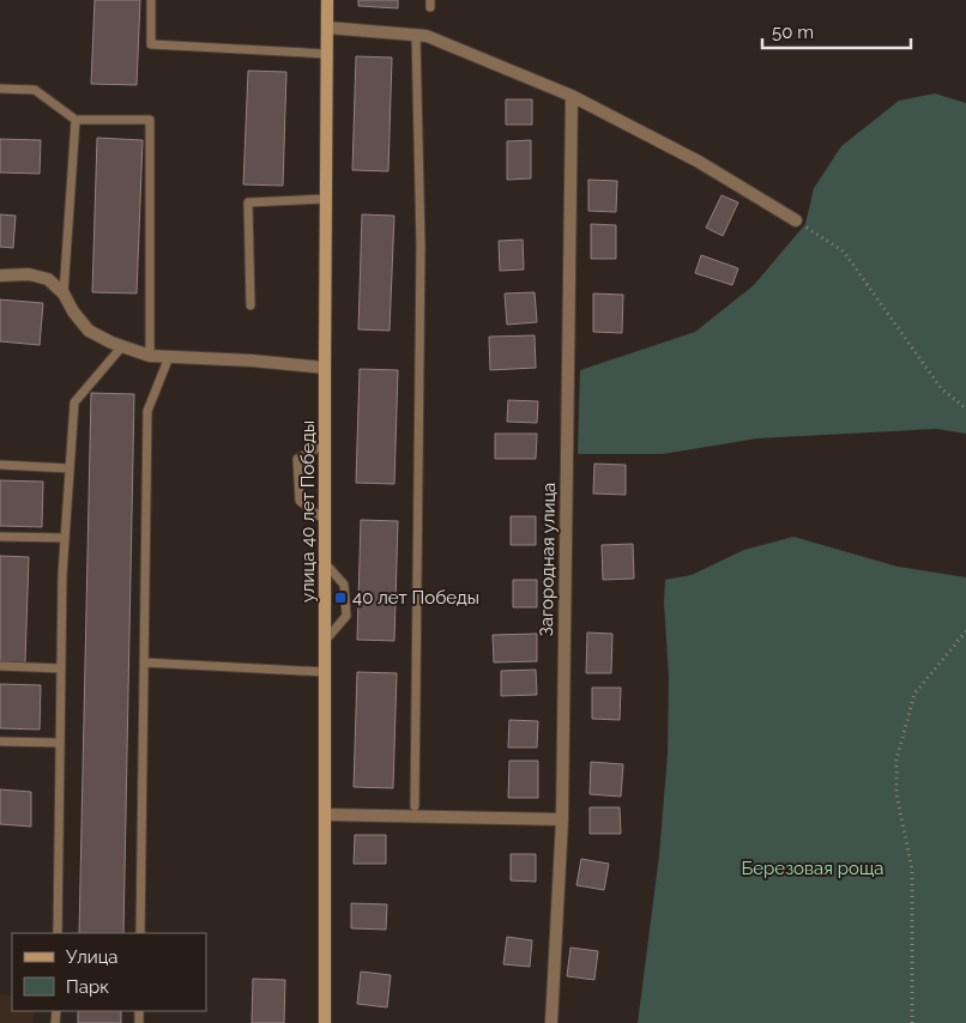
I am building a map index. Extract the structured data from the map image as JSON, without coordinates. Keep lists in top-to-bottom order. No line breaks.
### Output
{"streets":{"street":["улица 40 лет Победы","Загородная улица"]},"parks":["Березовая роща"],"places":{"transit":["40 лет Победы"]},"legend":["Улица","Парк"],"scale_bar":"50 m"}
